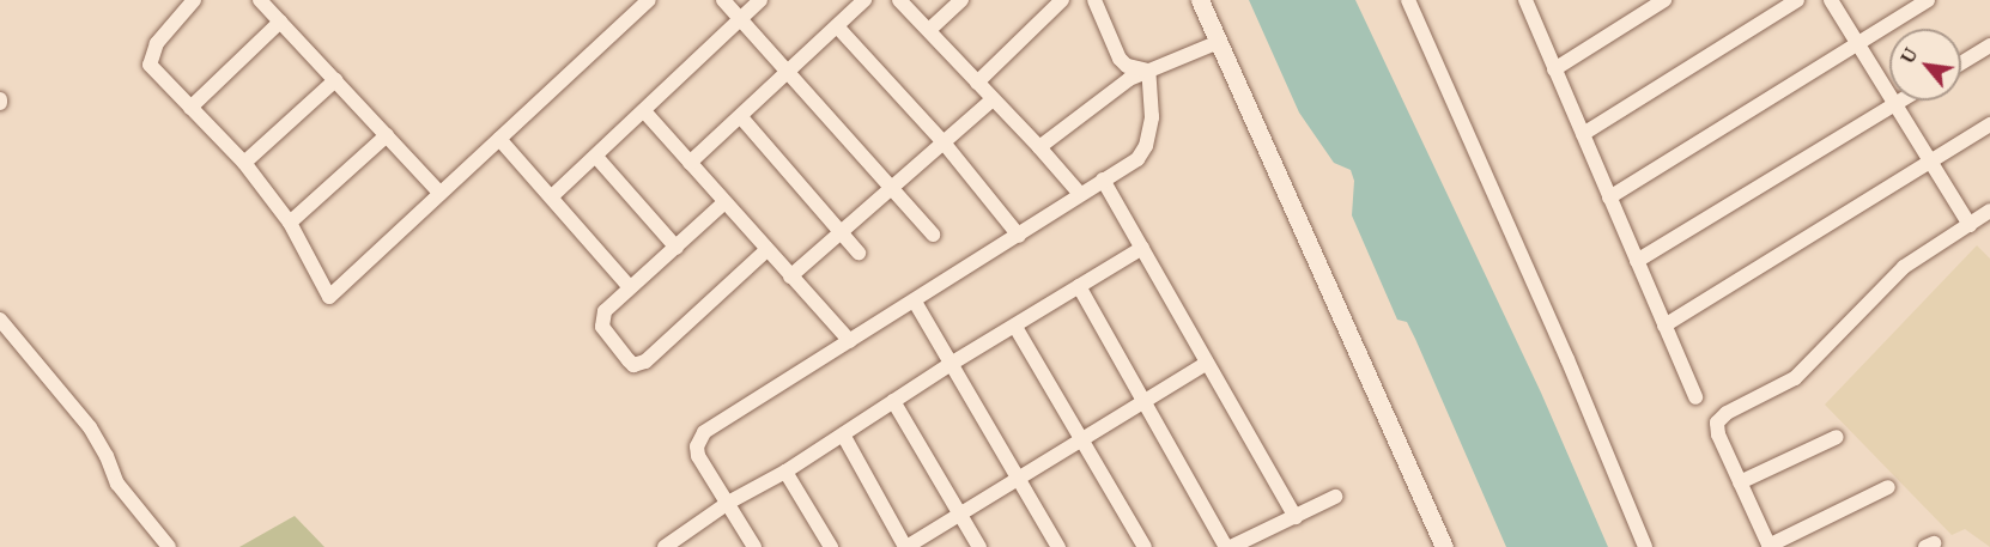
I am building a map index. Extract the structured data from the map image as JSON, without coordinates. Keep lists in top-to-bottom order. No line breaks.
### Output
{"north":"top left"}
